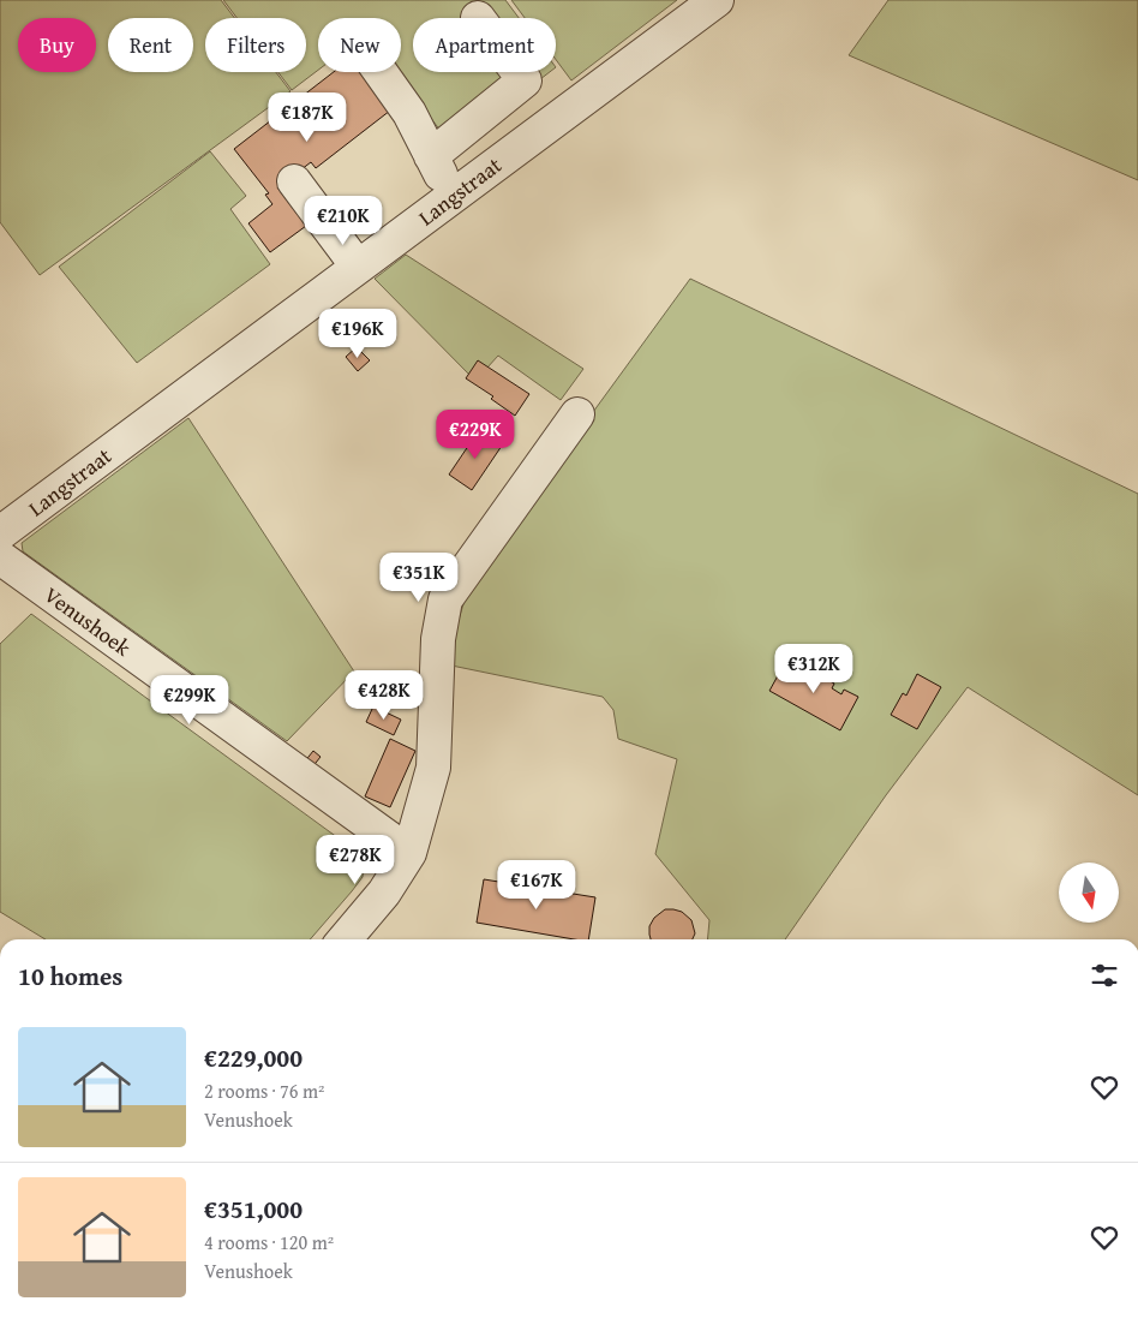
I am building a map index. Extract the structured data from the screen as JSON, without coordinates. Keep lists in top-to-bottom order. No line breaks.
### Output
{"streets":{"street":["Langstraat","Venushoek"]},"north":"bottom","page":{"chip":["Buy","Rent","Filters","New","Apartment"],"price":["€187K","€210K","€196K","€229K","€351K","€312K","€428K","€299K","€278K","€167K"],"heading":"10 homes","list":[{"name":"€229,000","note":"2 rooms · 76 m² · Venushoek"},{"name":"€351,000","note":"4 rooms · 120 m² · Venushoek"}]}}
